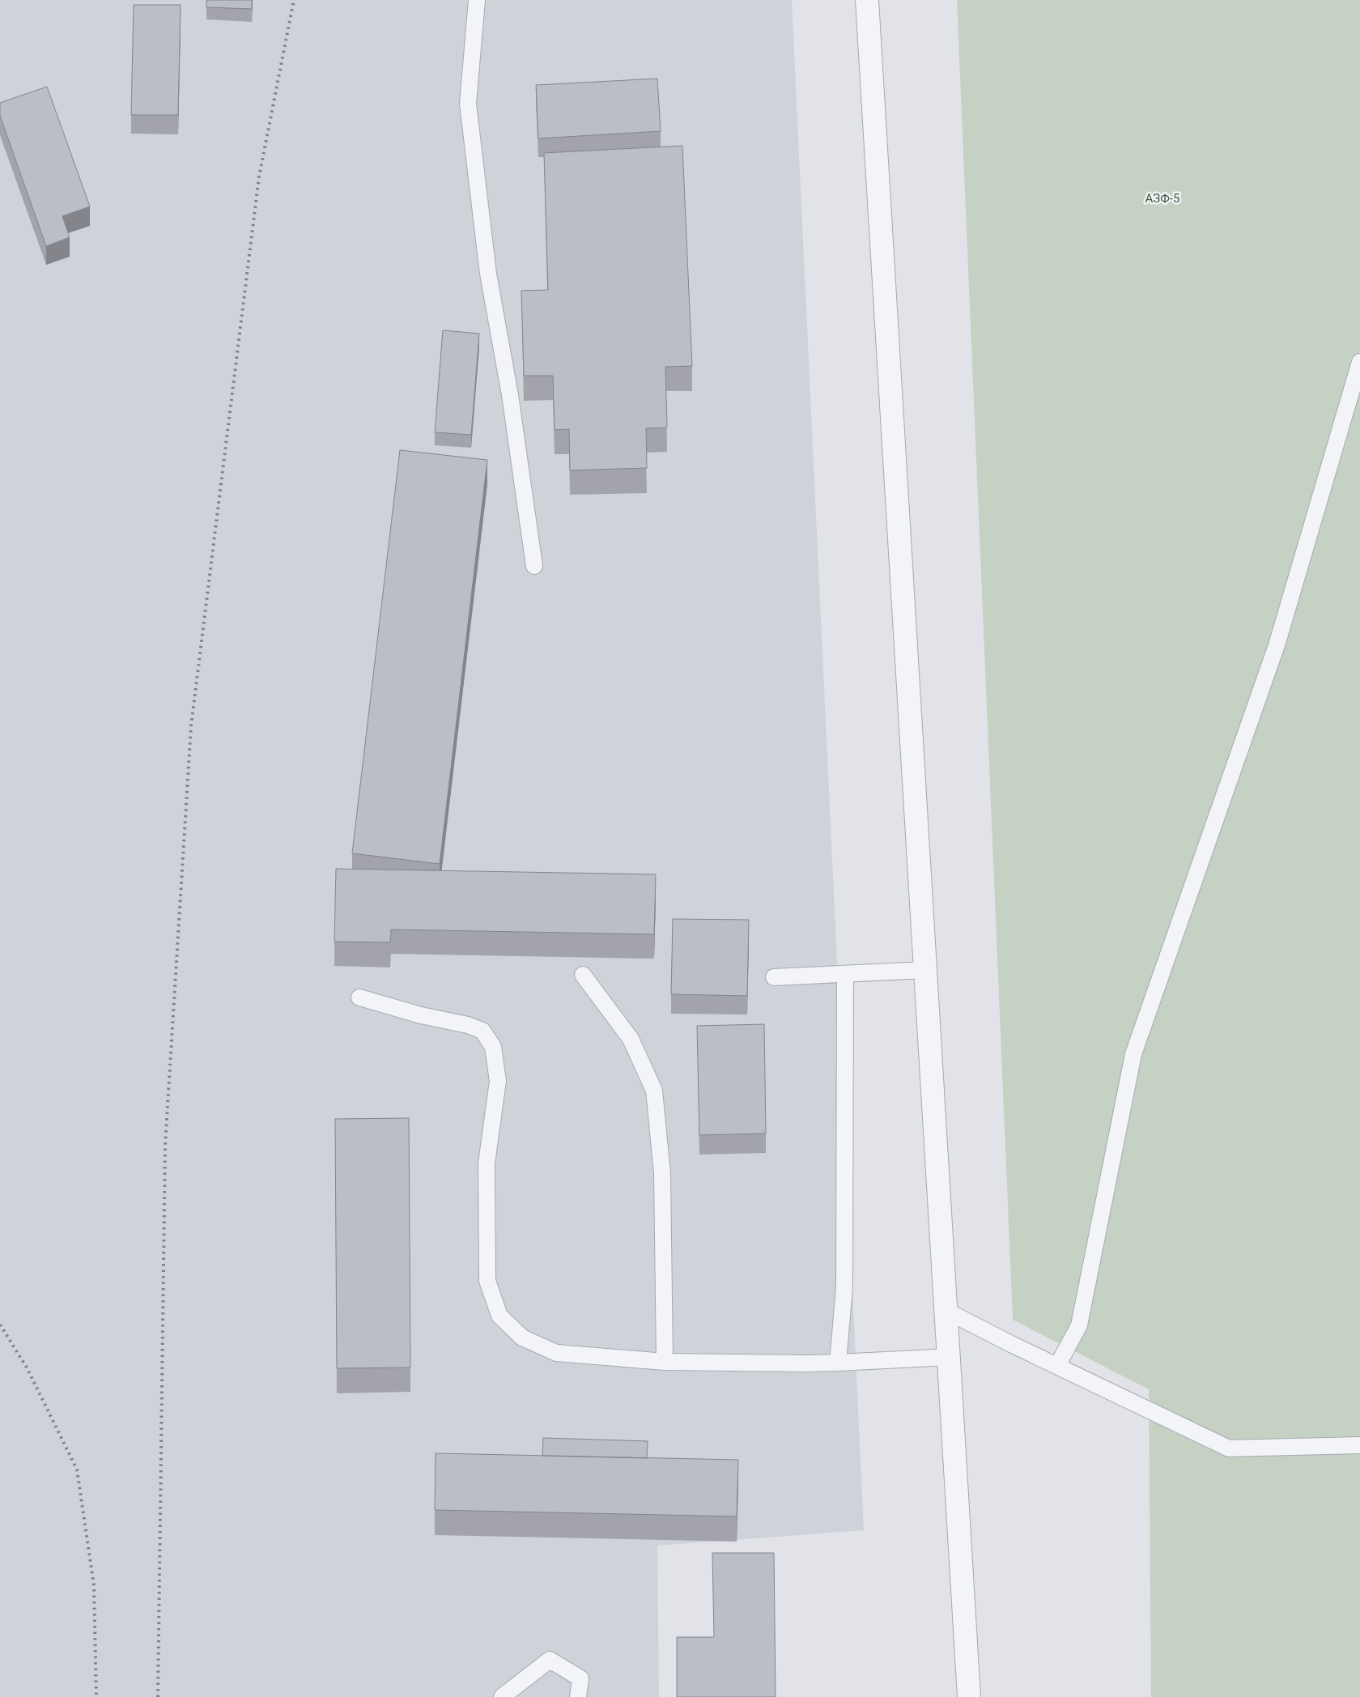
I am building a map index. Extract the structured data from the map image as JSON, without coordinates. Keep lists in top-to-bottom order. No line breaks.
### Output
{"parks":["АЗФ-5"]}
